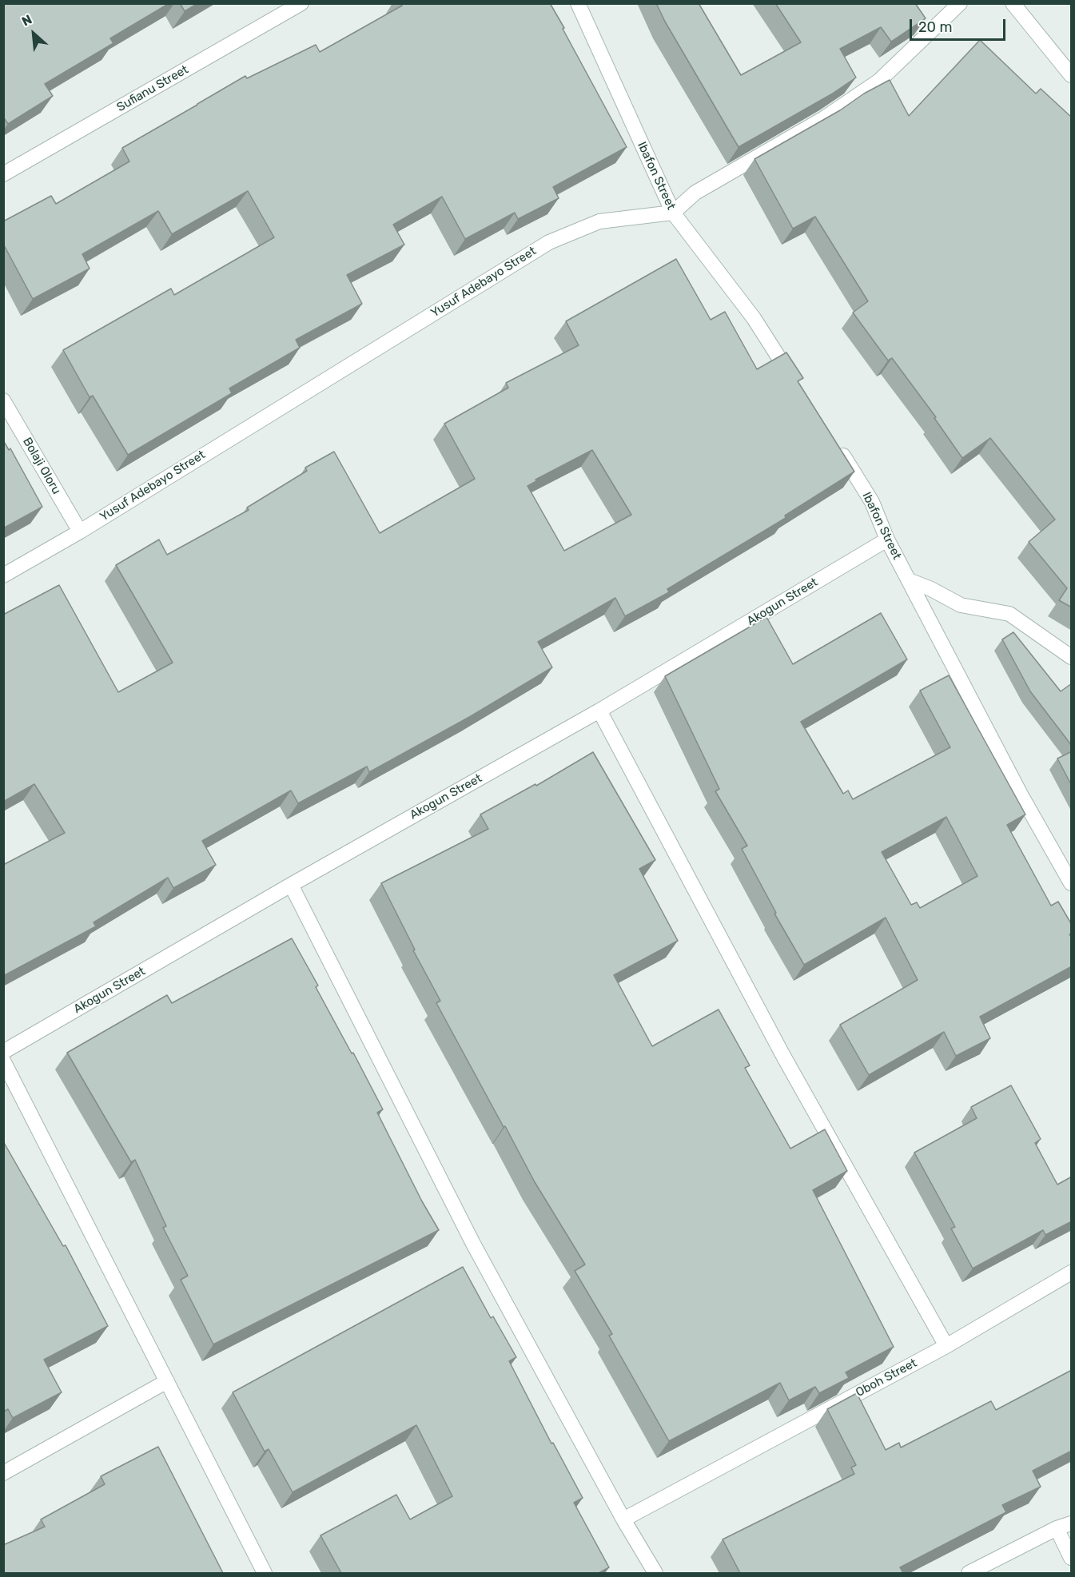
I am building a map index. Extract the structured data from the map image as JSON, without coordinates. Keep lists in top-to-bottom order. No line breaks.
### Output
{"streets":{"street":["Sufianu Street","Ibafon Street","Yusuf Adebayo Street","Bolaji Oloru","Akogun Street","Oboh Street"]},"crossings":[["Ibafon Street","Yusuf Adebayo Street"],["Ibafon Street","Akogun Street"],["Yusuf Adebayo Street","Bolaji Oloru"]],"scale_bar":"20 m","north":"top left"}
